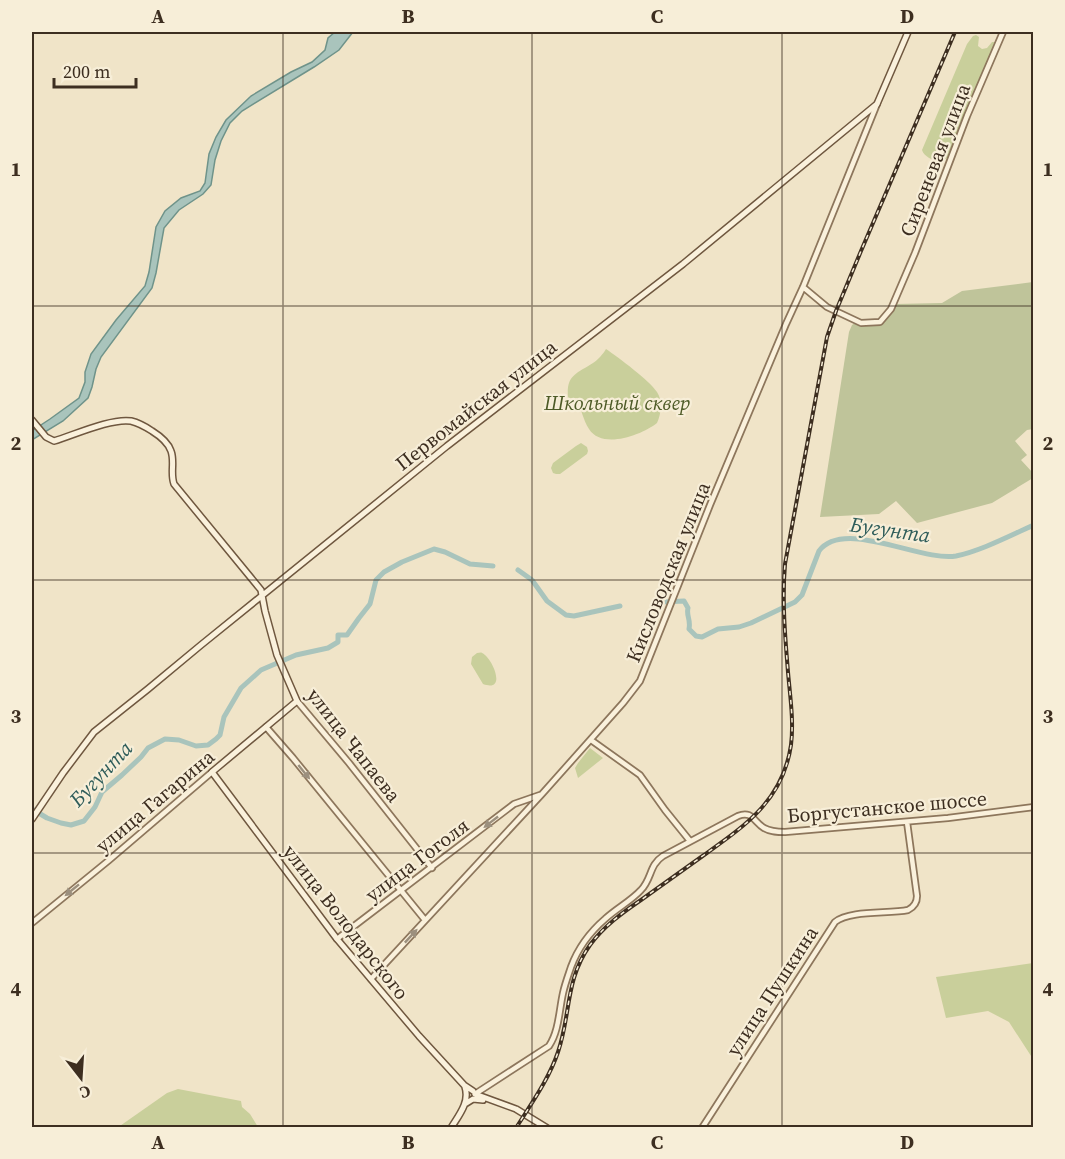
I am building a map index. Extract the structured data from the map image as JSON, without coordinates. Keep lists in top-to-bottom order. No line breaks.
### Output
{"streets":{"main road":["Первомайская улица","улица Чапаева","улица Гагарина","улица Володарского"],"street":["Сиреневая улица","Кисловодская улица","Боргустанское шоссе","улица Гоголя","улица Пушкина"]},"crossings":[["Сиреневая улица","Кисловодская улица"],["Первомайская улица","Кисловодская улица"],["Первомайская улица","улица Чапаева"],["Кисловодская улица","улица Гоголя"],["Кисловодская улица","улица Володарского"],["улица Чапаева","улица Гагарина"],["улица Чапаева","улица Гоголя"],["улица Гагарина","улица Володарского"],["Боргустанское шоссе","улица Пушкина"],["улица Гоголя","улица Володарского"]],"one_way":["улица Гагарина","улица Гоголя"],"water":["Бугунта"],"parks":["Школьный сквер"],"scale_bar":"200 m","north":"bottom","grid":{"columns":["A","B","C","D"],"rows":["1","2","3","4"]}}
